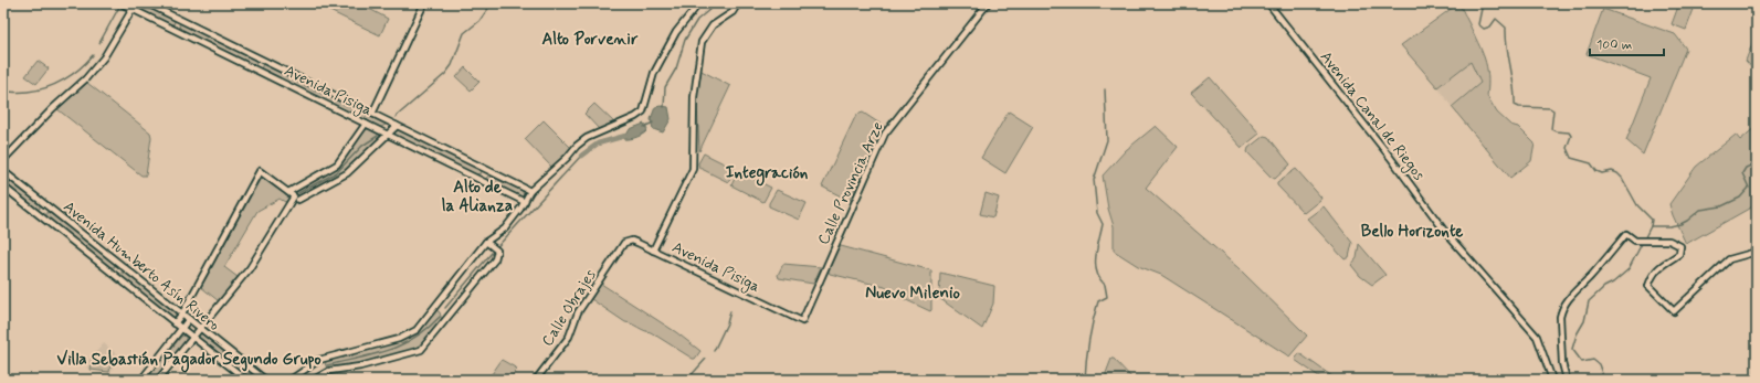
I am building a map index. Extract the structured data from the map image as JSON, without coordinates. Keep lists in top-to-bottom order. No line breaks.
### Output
{"streets":{"street":["Avenida Pisiga","Avenida Canal de Riegos","Calle Provincia Arze","Avenida Humberto Asín Rivero","Calle Obrajes"]},"crossings":[["Avenida Pisiga","Calle Provincia Arze"],["Avenida Pisiga","Calle Obrajes"]],"districts":["Alto Porvenir","Integración","Alto de la Alianza","Bello Horizonte","Nuevo Milenio","Villa Sebastián Pagador Segundo Grupo"],"scale_bar":"100 m"}
